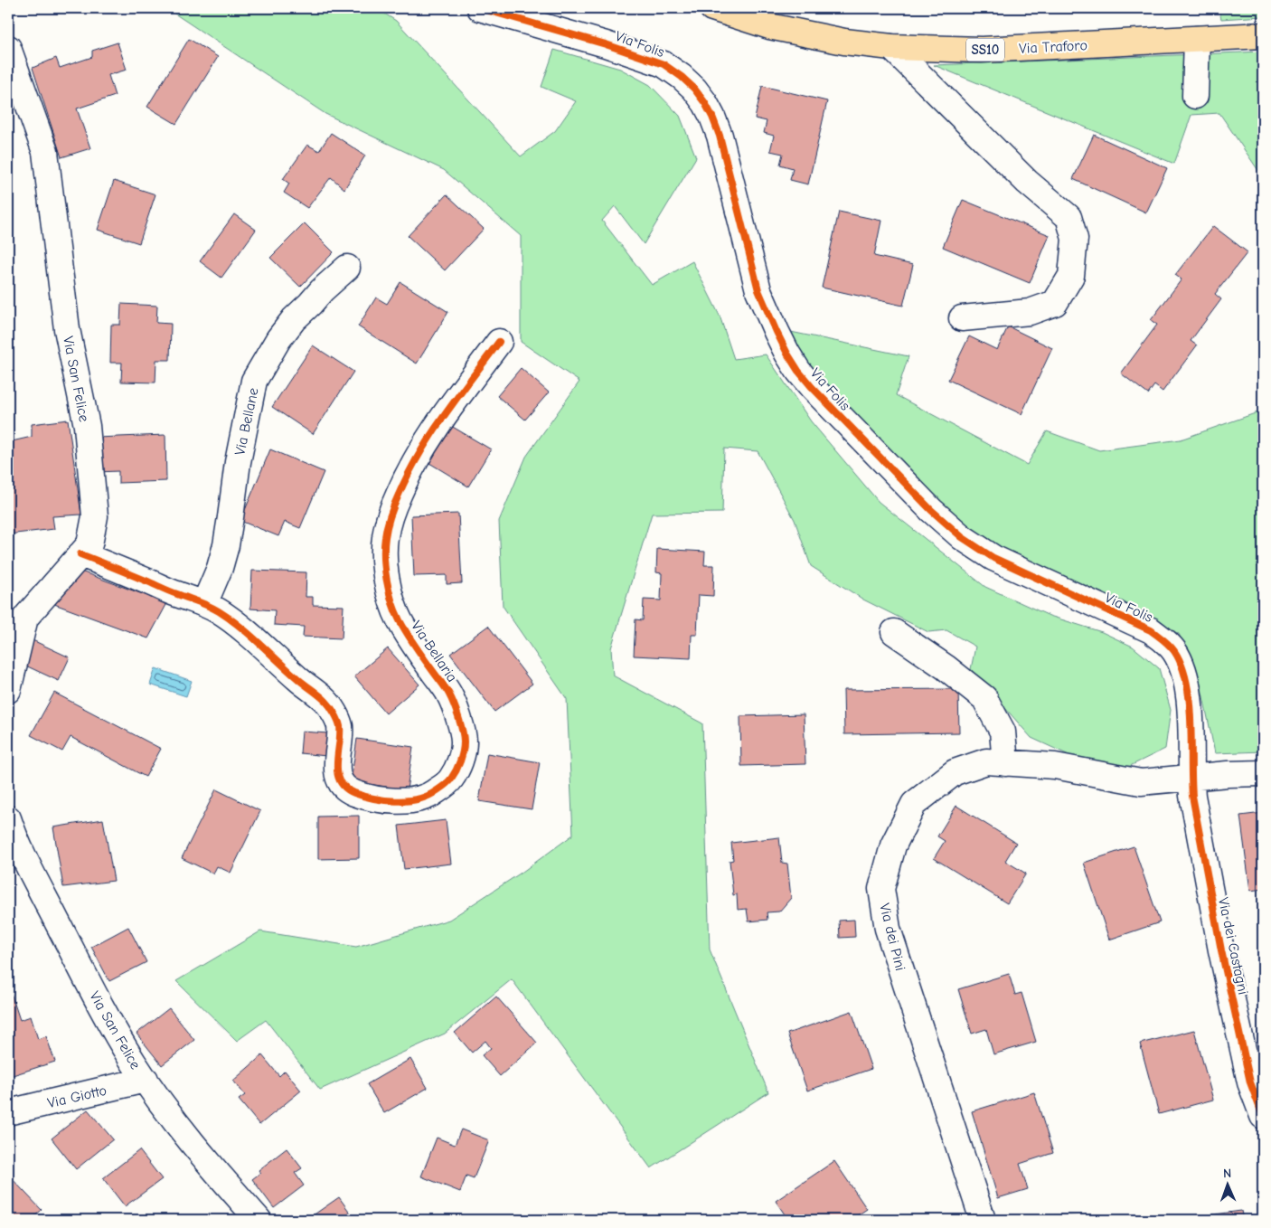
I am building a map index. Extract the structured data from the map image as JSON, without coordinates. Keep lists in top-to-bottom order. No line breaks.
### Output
{"streets":{"main road":["Via Traforo","SS10"],"street":["Via Folis","Via San Felice","Via Bellane","Via Bellaria","Via dei Pini","Via dei Castagni","Via Giotto"]},"crossings":[["Via Folis","Via dei Pini"],["Via Folis","Via dei Castagni"],["Via San Felice","Via Bellaria"],["Via San Felice","Via Giotto"],["Via Bellane","Via Bellaria"],["Via dei Pini","Via dei Castagni"]],"north":"top"}
